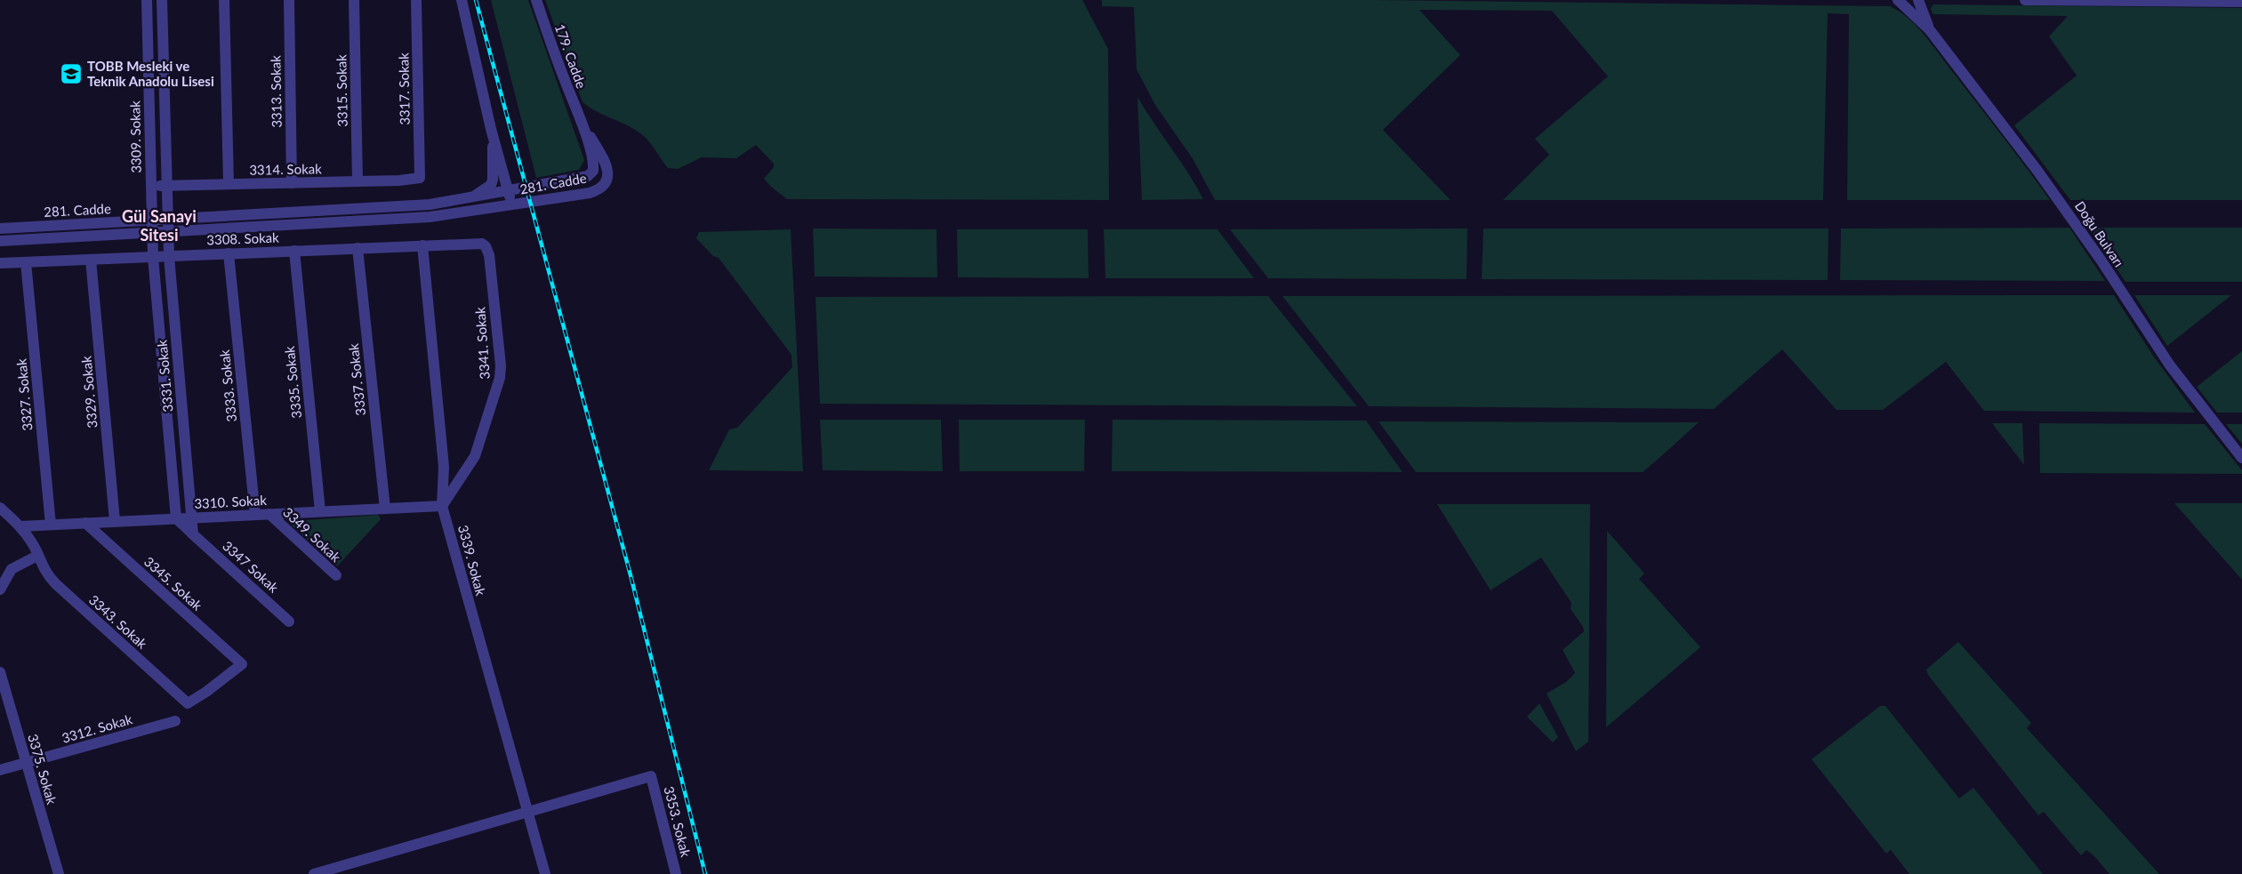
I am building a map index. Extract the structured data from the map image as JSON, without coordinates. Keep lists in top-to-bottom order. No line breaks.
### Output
{"streets":{"street":["179. Cadde","3317. Sokak","3315. Sokak","3313. Sokak","3309. Sokak","3314. Sokak","281. Cadde","Doğu Bulvarı","3308. Sokak","3341. Sokak","3331. Sokak","3337. Sokak","3335. Sokak","3333. Sokak","3329. Sokak","3327. Sokak","3310. Sokak","3349. Sokak","3339. Sokak","3347 Sokak","3345. Sokak","3343. Sokak","3312. Sokak","3375. Sokak","3353. Sokak"]},"crossings":[["179. Cadde","281. Cadde"],["3317. Sokak","3314. Sokak"],["3315. Sokak","3314. Sokak"],["3313. Sokak","3314. Sokak"],["3309. Sokak","3314. Sokak"],["3309. Sokak","281. Cadde"],["3309. Sokak","3331. Sokak"],["281. Cadde","3331. Sokak"],["3308. Sokak","3341. Sokak"],["3308. Sokak","3331. Sokak"],["3308. Sokak","3337. Sokak"],["3308. Sokak","3335. Sokak"],["3308. Sokak","3333. Sokak"],["3308. Sokak","3329. Sokak"],["3308. Sokak","3327. Sokak"],["3308. Sokak","3339. Sokak"],["3341. Sokak","3310. Sokak"],["3341. Sokak","3339. Sokak"],["3331. Sokak","3310. Sokak"],["3331. Sokak","3347 Sokak"],["3337. Sokak","3310. Sokak"],["3335. Sokak","3310. Sokak"],["3333. Sokak","3310. Sokak"],["3329. Sokak","3310. Sokak"],["3327. Sokak","3310. Sokak"],["3310. Sokak","3349. Sokak"],["3310. Sokak","3339. Sokak"],["3310. Sokak","3347 Sokak"],["3310. Sokak","3345. Sokak"],["3310. Sokak","3343. Sokak"],["3339. Sokak","3353. Sokak"],["3345. Sokak","3343. Sokak"],["3312. Sokak","3375. Sokak"]],"districts":["Gül Sanayi Sitesi"],"places":{"school or university":["TOBB Mesleki ve Teknik Anadolu Lisesi"]}}
